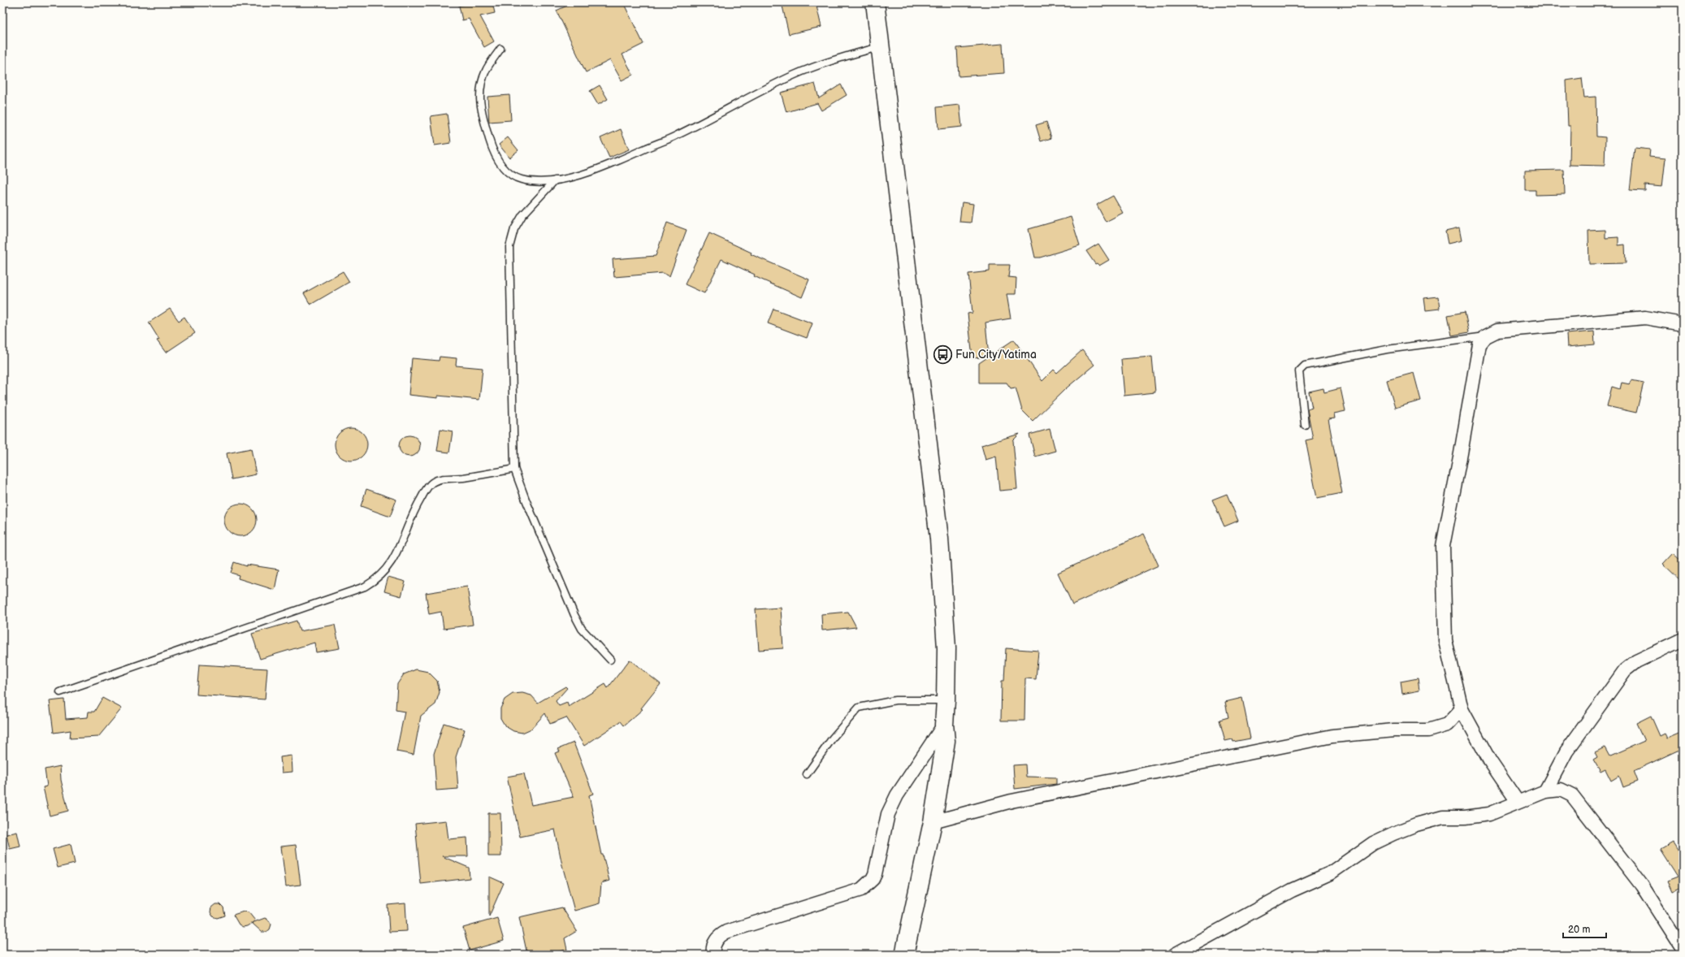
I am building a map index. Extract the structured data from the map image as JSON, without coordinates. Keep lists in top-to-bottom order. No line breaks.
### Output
{"places":{"bus stop":["Fun City/Yatima"]},"scale_bar":"20 m"}
